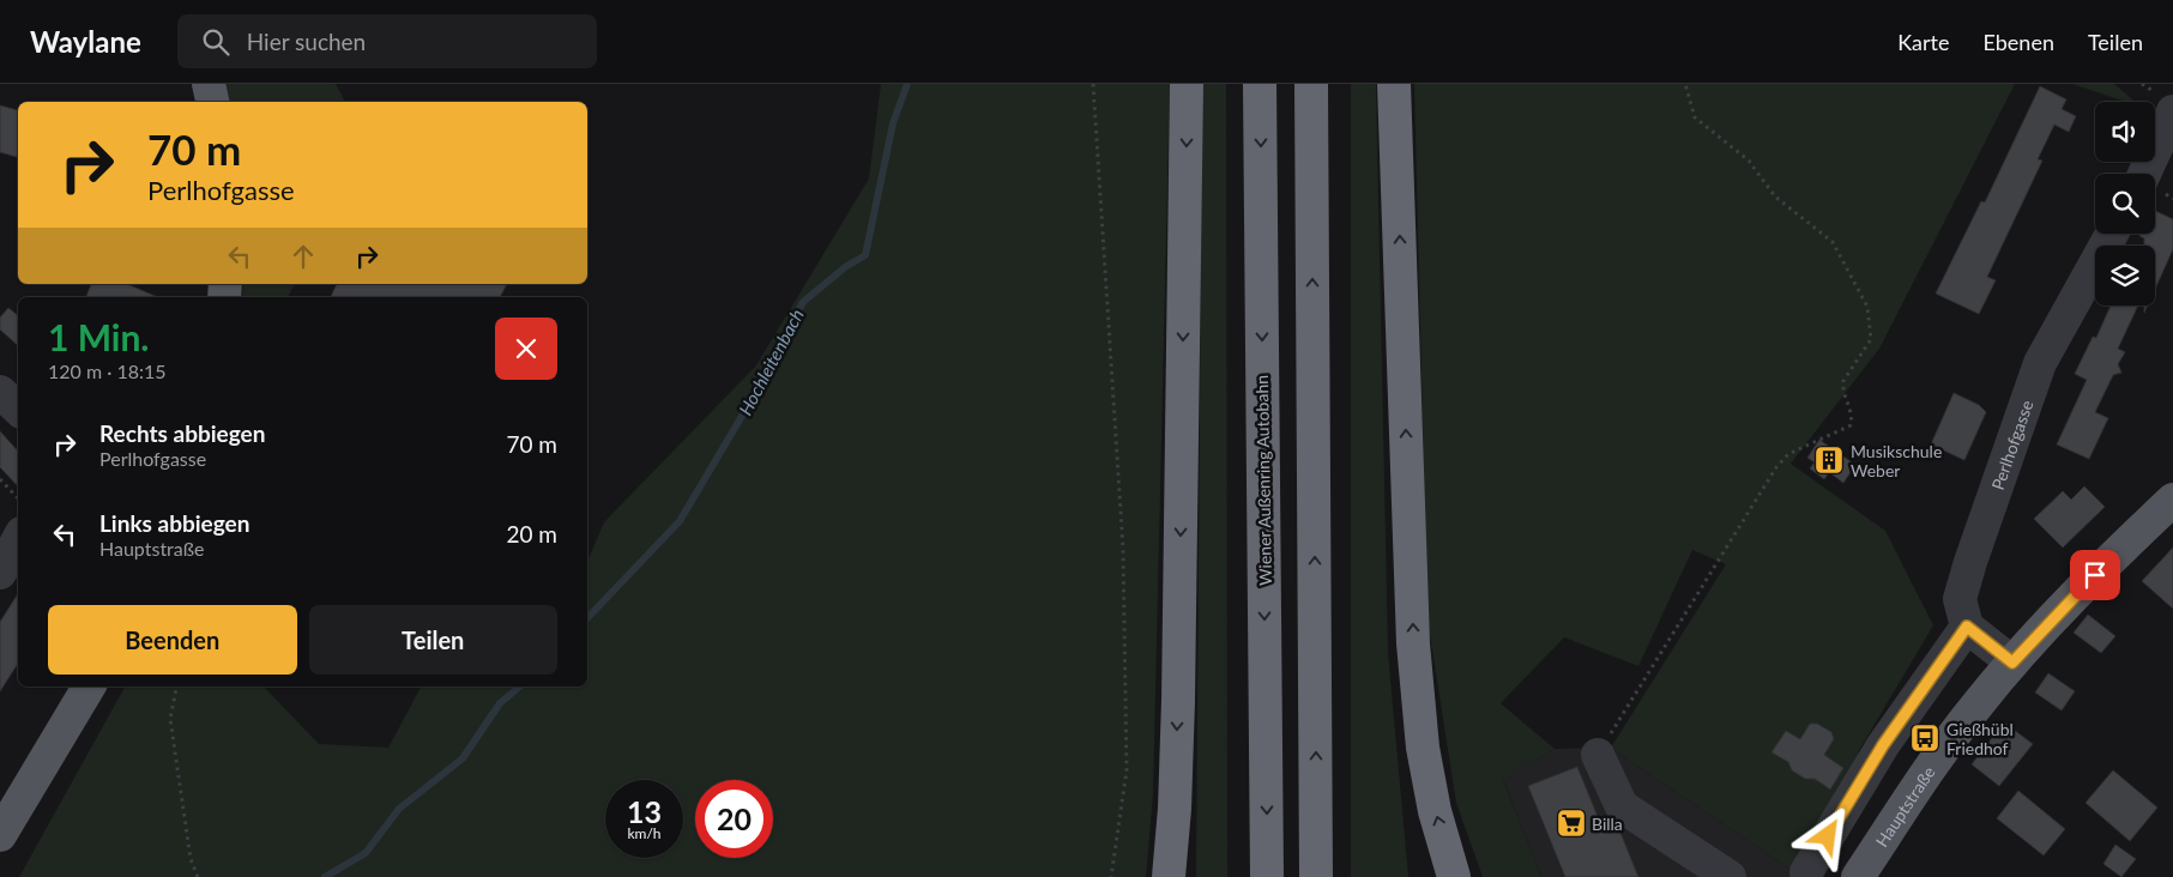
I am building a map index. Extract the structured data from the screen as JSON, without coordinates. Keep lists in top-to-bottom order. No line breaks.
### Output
{"streets":{"highway":["Wiener Außenring Autobahn"],"main road":["Hauptstraße"],"street":["Perlhofgasse"]},"water":["Hochleitenbach"],"places":{"building":["Musikschule Weber"],"bus stop":["Gießhübl Friedhof"],"supermarket":["Billa"]},"page":{"header":"Waylane","search":"Hier suchen","nav":["Karte","Ebenen","Teilen"],"turn":["70 m","Perlhofgasse"],"heading":["1 Min.","120 m · 18:15"],"list":[{"name":"Rechts abbiegen","note":"Perlhofgasse","value":"70 m"},{"name":"Links abbiegen","note":"Hauptstraße","value":"20 m"}],"buttons":["Beenden","Teilen"],"speed":"13 km/h","limit":"20"}}
